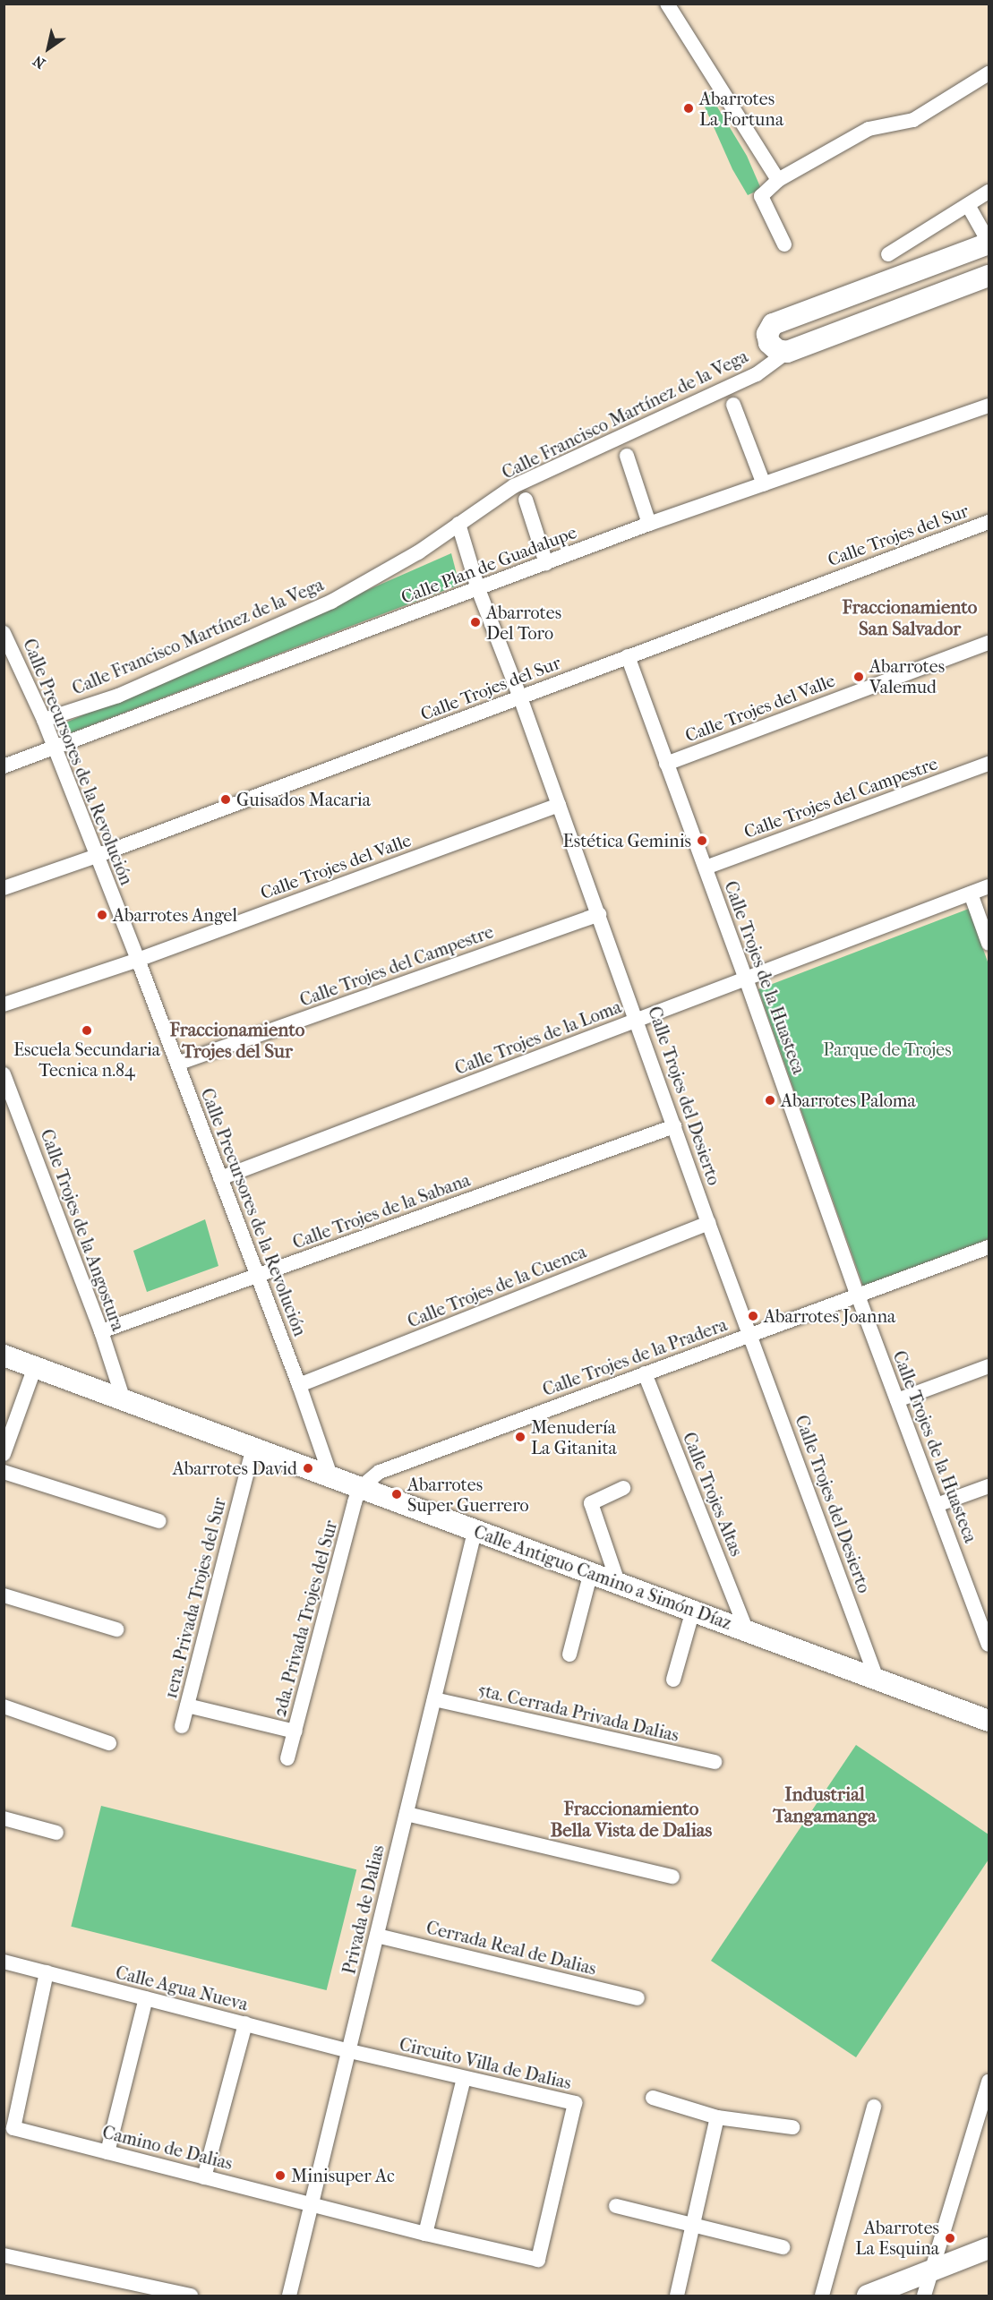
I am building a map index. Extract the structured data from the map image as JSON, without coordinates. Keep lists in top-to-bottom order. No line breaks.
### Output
{"streets":{"main road":["Calle Antiguo Camino a Simón Díaz"],"street":["Calle Francisco Martínez de la Vega","Calle Trojes del Sur","Calle Plan de Guadalupe","Calle Trojes del Valle","Calle Precursores de la Revolución","Calle Trojes del Campestre","Calle Trojes de la Huasteca","Calle Trojes de la Loma","Calle Trojes del Desierto","Calle Trojes de la Sabana","Calle Trojes de la Angostura","Calle Trojes de la Cuenca","Calle Trojes de la Pradera","Calle Trojes Altas","1era. Privada Trojes del Sur","2da. Privada Trojes del Sur","5ta. Cerrada Privada Dalias","Privada de Dalias","Cerrada Real de Dalias","Calle Agua Nueva","Circuito Villa de Dalias","Camino de Dalias"]},"crossings":[["Calle Francisco Martínez de la Vega","Calle Precursores de la Revolución"],["Calle Francisco Martínez de la Vega","Calle Trojes del Desierto"],["Calle Trojes del Sur","Calle Precursores de la Revolución"],["Calle Trojes del Sur","Calle Trojes de la Huasteca"],["Calle Trojes del Sur","Calle Trojes del Desierto"],["Calle Plan de Guadalupe","Calle Precursores de la Revolución"],["Calle Plan de Guadalupe","Calle Trojes del Desierto"],["Calle Trojes del Valle","Calle Precursores de la Revolución"],["Calle Trojes del Valle","Calle Trojes de la Huasteca"],["Calle Trojes del Valle","Calle Trojes del Desierto"],["Calle Precursores de la Revolución","Calle Trojes del Campestre"],["Calle Precursores de la Revolución","Calle Trojes de la Loma"],["Calle Precursores de la Revolución","Calle Trojes de la Sabana"],["Calle Precursores de la Revolución","Calle Trojes de la Cuenca"],["Calle Precursores de la Revolución","Calle Antiguo Camino a Simón Díaz"],["Calle Trojes del Campestre","Calle Trojes de la Huasteca"],["Calle Trojes del Campestre","Calle Trojes del Desierto"],["Calle Trojes de la Huasteca","Calle Trojes de la Loma"],["Calle Trojes de la Huasteca","Calle Trojes de la Pradera"],["Calle Trojes de la Loma","Calle Trojes del Desierto"],["Calle Trojes del Desierto","Calle Trojes de la Sabana"],["Calle Trojes del Desierto","Calle Trojes de la Cuenca"],["Calle Trojes del Desierto","Calle Trojes de la Pradera"],["Calle Trojes del Desierto","Calle Antiguo Camino a Simón Díaz"],["Calle Trojes de la Sabana","Calle Trojes de la Angostura"],["Calle Trojes de la Angostura","Calle Antiguo Camino a Simón Díaz"],["Calle Trojes de la Pradera","Calle Trojes Altas"],["Calle Trojes de la Pradera","Calle Antiguo Camino a Simón Díaz"],["Calle Trojes de la Pradera","2da. Privada Trojes del Sur"],["Calle Trojes Altas","Calle Antiguo Camino a Simón Díaz"],["Calle Antiguo Camino a Simón Díaz","1era. Privada Trojes del Sur"],["Calle Antiguo Camino a Simón Díaz","2da. Privada Trojes del Sur"],["Calle Antiguo Camino a Simón Díaz","Privada de Dalias"],["5ta. Cerrada Privada Dalias","Privada de Dalias"],["Privada de Dalias","Cerrada Real de Dalias"],["Privada de Dalias","Calle Agua Nueva"],["Privada de Dalias","Circuito Villa de Dalias"],["Privada de Dalias","Camino de Dalias"],["Calle Agua Nueva","Circuito Villa de Dalias"],["Circuito Villa de Dalias","Camino de Dalias"]],"districts":["Fraccionamiento San Salvador","Fraccionamiento Trojes del Sur","Industrial Tangamanga","Fraccionamiento Bella Vista de Dalias"],"parks":["Parque de Trojes"],"places":["Abarrotes La Fortuna","Abarrotes Del Toro","Abarrotes Valemud","Guisados Macaria","Estética Geminis","Abarrotes Angel","Escuela Secundaria Tecnica n.84","Abarrotes Paloma","Abarrotes Joanna","Menudería La Gitanita","Abarrotes David","Abarrotes Super Guerrero","Minisuper Ac","Abarrotes La Esquina"],"north":"bottom left"}
